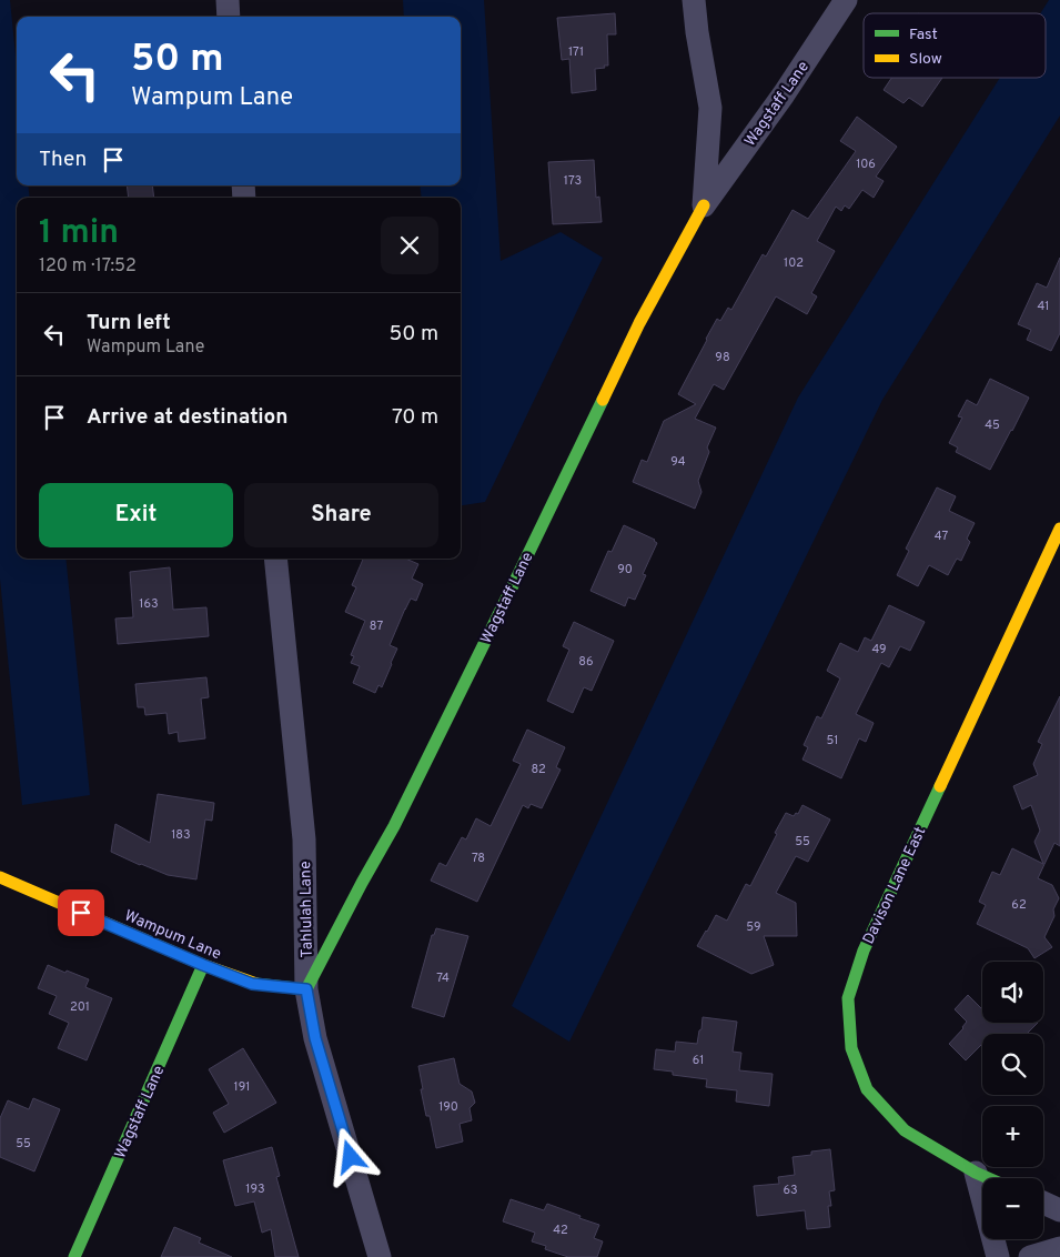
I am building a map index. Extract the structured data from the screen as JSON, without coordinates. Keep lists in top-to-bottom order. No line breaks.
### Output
{"streets":{"street":["Wagstaff Lane","Davison Lane East","Tahlulah Lane","Wampum Lane"]},"crossings":[["Wagstaff Lane","Tahlulah Lane"],["Wagstaff Lane","Wampum Lane"],["Tahlulah Lane","Wampum Lane"]],"house_numbers":["171","106","173","102","41","98","45","94","47","90","163","87","49","86","51","82","183","55","78","62","59","74","201","61","191","190","55","193","63","42"],"legend":["Fast","Slow"],"page":{"turn":["50 m","Wampum Lane"],"then":"Then","heading":["1 min","120 m · 17:52"],"list":[{"name":"Turn left","note":"Wampum Lane","value":"50 m"},{"name":"Arrive at destination","value":"70 m"}],"buttons":["Exit","Share"],"map_buttons":["+","−"]}}
